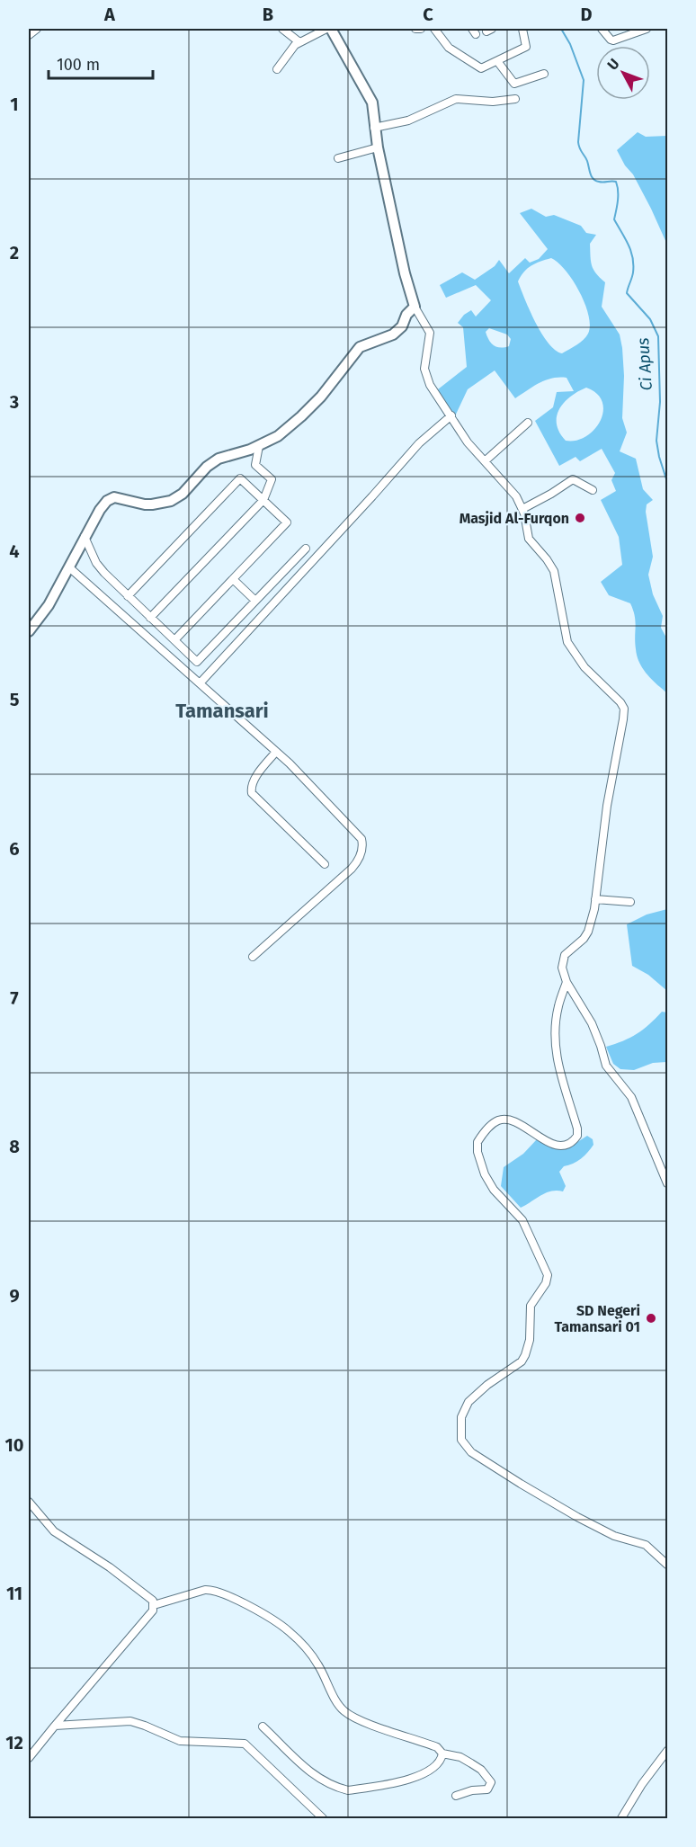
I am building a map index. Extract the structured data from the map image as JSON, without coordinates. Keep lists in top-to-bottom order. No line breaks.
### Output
{"districts":["Tamansari"],"water":["Ci Apus"],"places":["Masjid Al-Furqon","SD Negeri Tamansari 01"],"scale_bar":"100 m","north":"top left","grid":{"columns":["A","B","C","D"],"rows":["1","2","3","4","5","6","7","8","9","10","11","12"]}}
